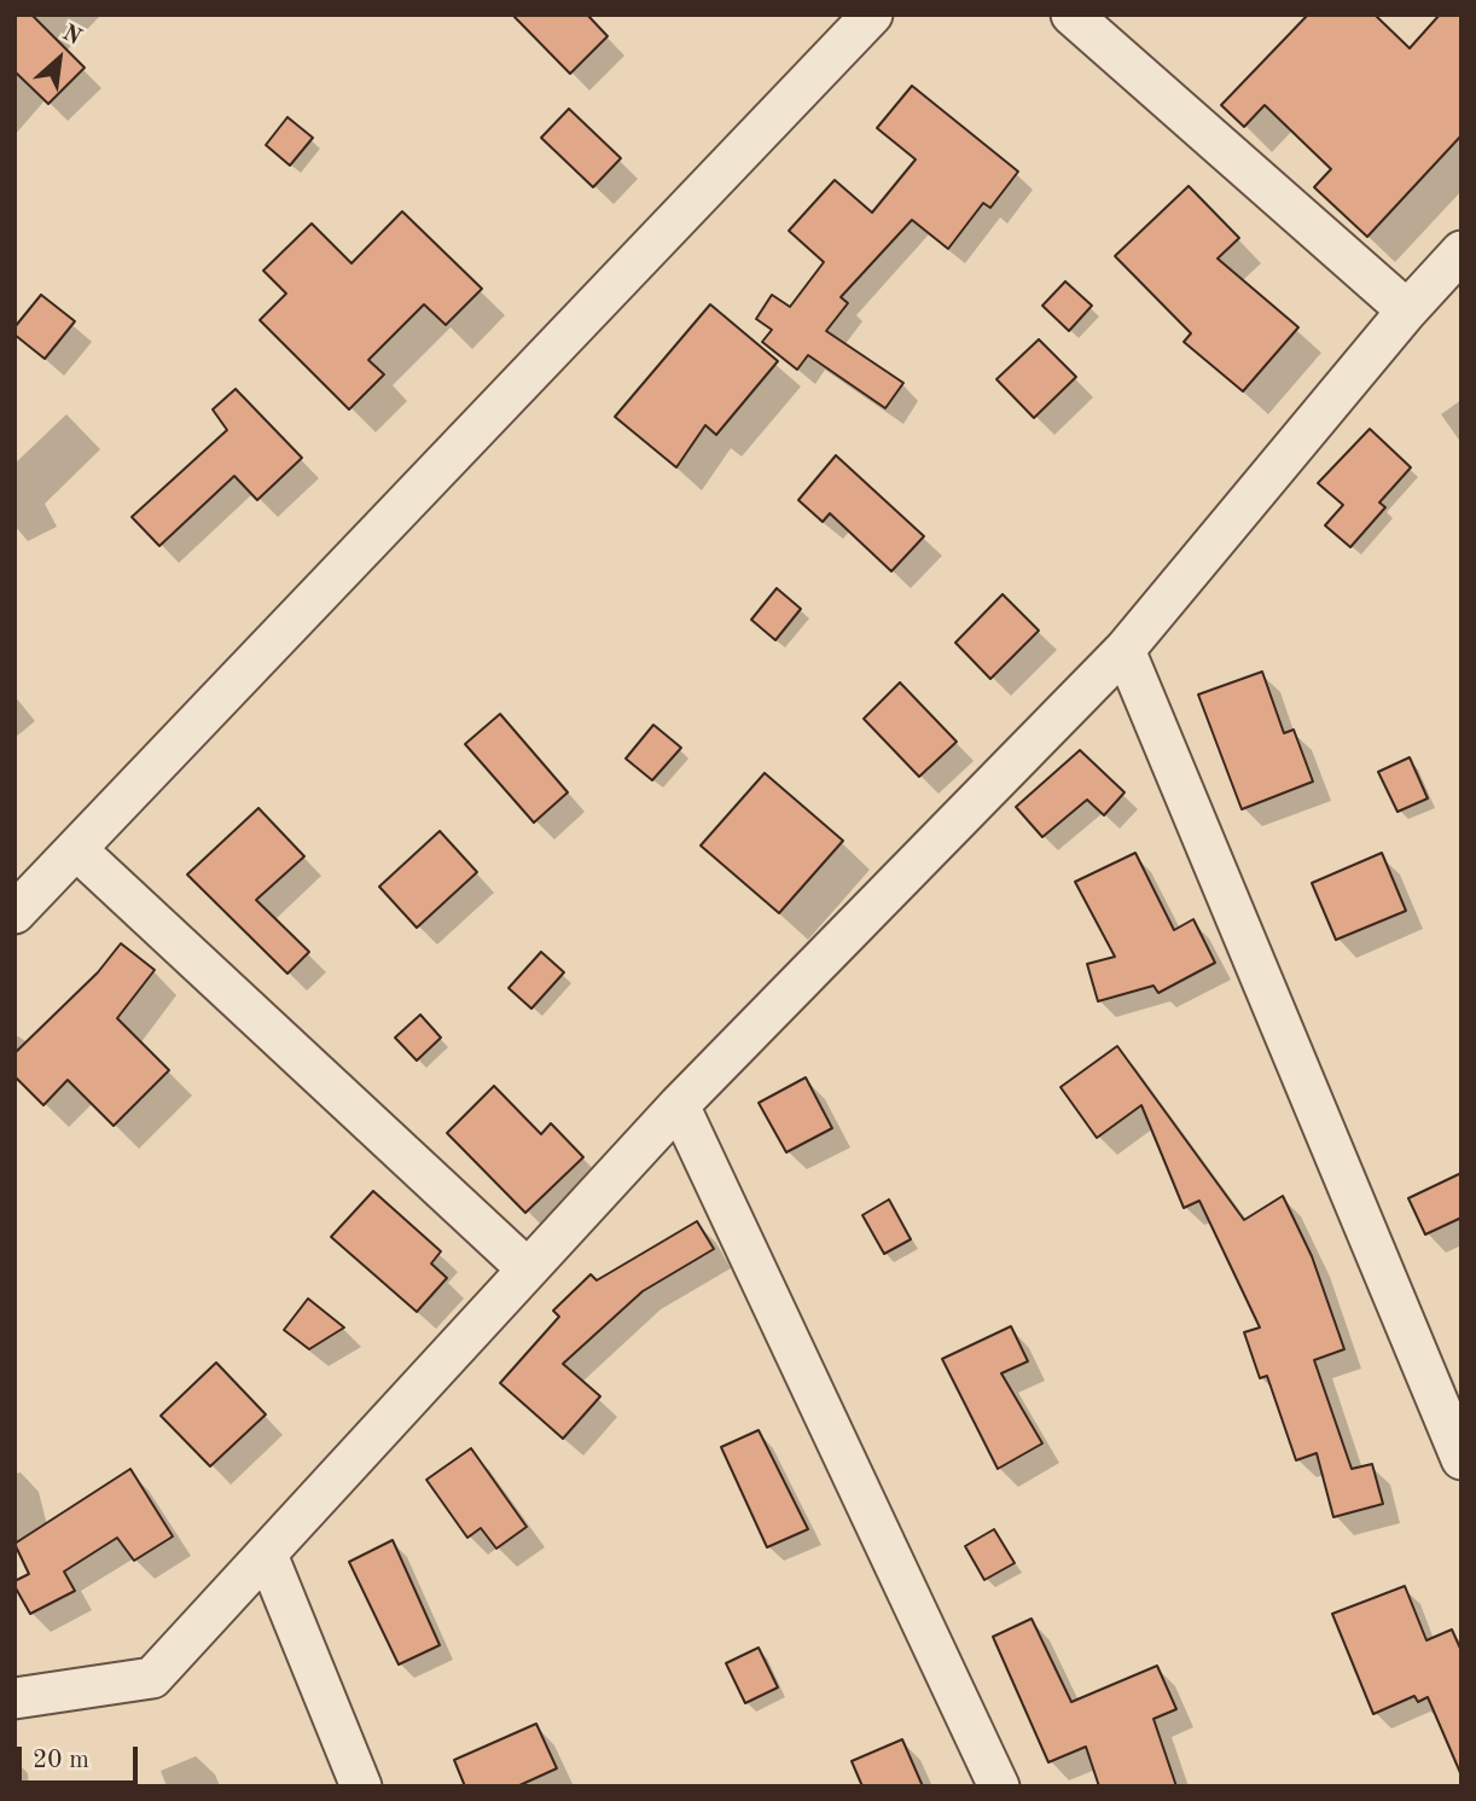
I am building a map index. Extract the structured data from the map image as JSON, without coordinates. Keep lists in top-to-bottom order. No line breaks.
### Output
{"scale_bar":"20 m","north":"top right"}
